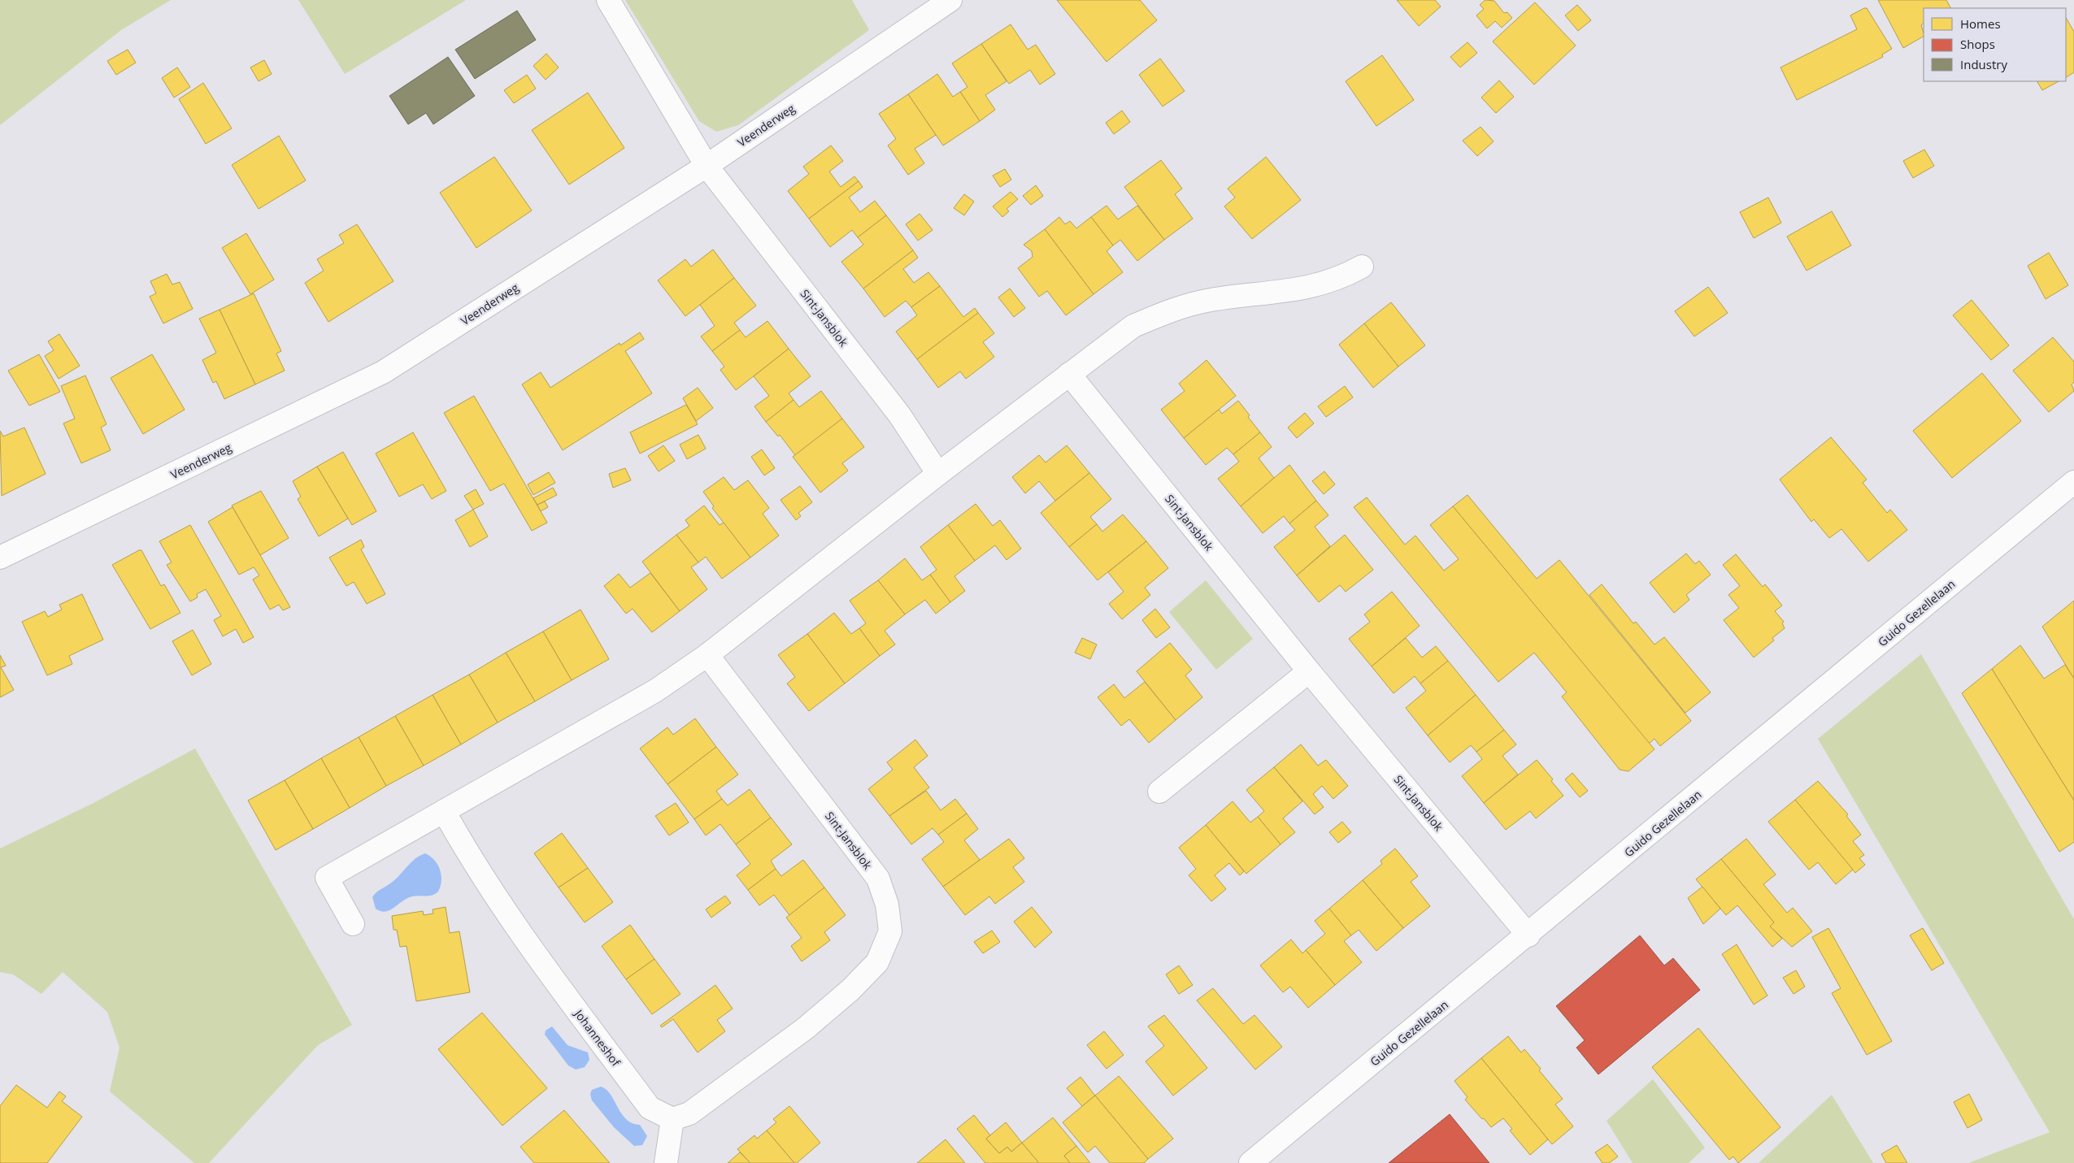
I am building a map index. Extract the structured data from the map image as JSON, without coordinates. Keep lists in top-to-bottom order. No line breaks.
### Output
{"streets":{"street":["Veenderweg","Sint-Jansblok","Guido Gezellelaan","Johanneshof"]},"crossings":[["Veenderweg","Sint-Jansblok"],["Sint-Jansblok","Guido Gezellelaan"],["Sint-Jansblok","Johanneshof"]],"legend":["Homes","Shops","Industry"]}
